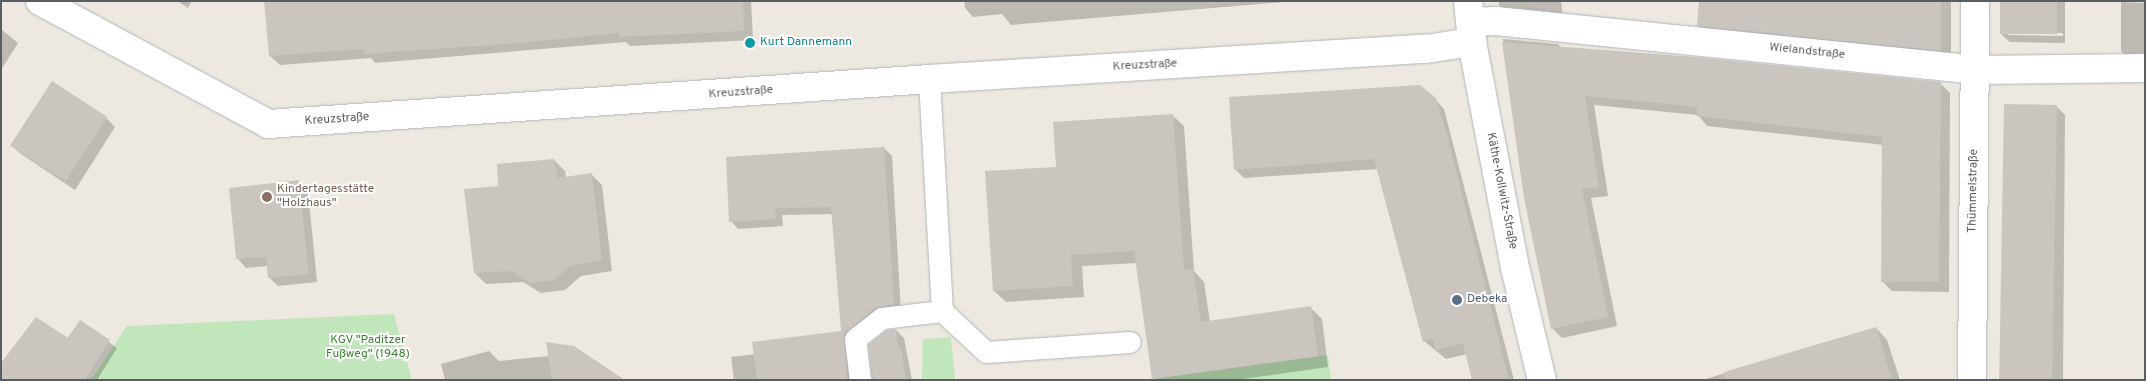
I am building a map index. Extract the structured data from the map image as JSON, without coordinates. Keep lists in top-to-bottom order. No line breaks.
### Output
{"streets":{"street":["Wielandstraße","Kreuzstraße","Käthe-Kollwitz-Straße","Thümmelstraße"]},"crossings":[["Wielandstraße","Kreuzstraße"],["Wielandstraße","Käthe-Kollwitz-Straße"],["Wielandstraße","Thümmelstraße"],["Kreuzstraße","Käthe-Kollwitz-Straße"]],"parks":["KGV \"Paditzer Fußweg\" (1948)"],"places":["Kurt Dannemann","Kindertagesstätte \"Holzhaus\"","Debeka"]}
